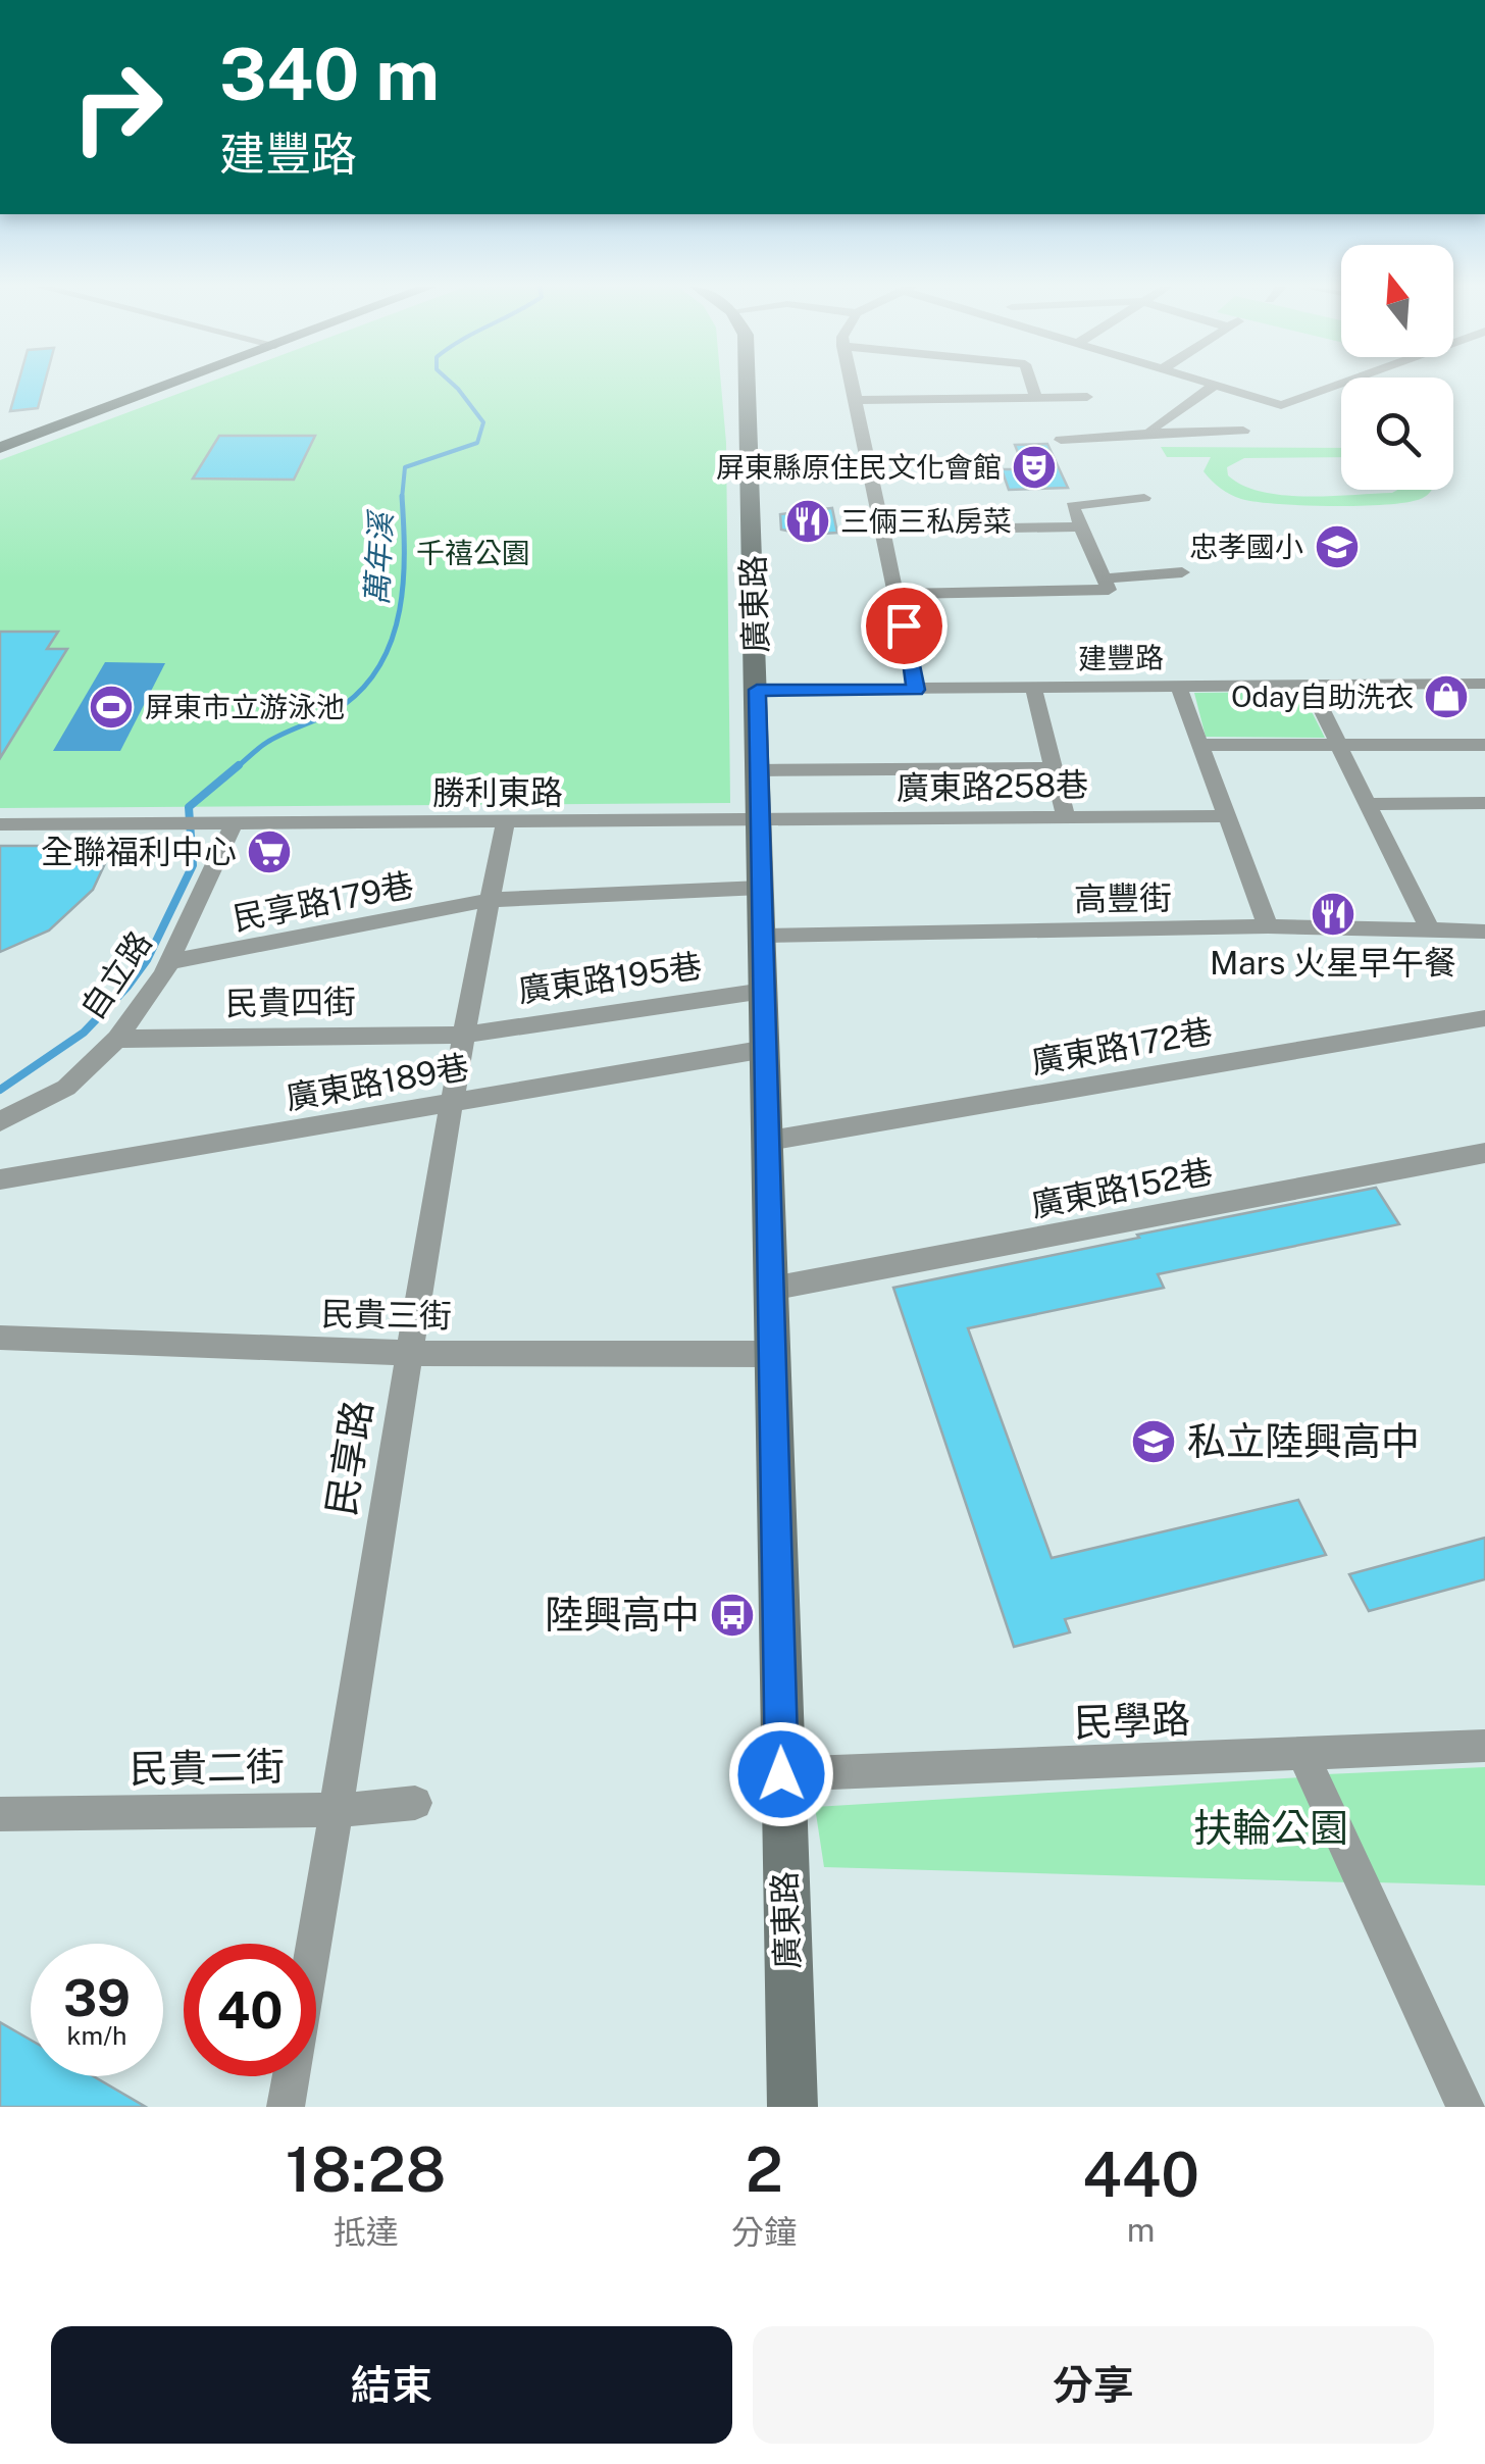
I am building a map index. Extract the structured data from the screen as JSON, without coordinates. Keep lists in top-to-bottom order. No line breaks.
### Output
{"streets":{"street":["廣東路","建豐路","廣東路258巷","勝利東路","高豐街","民享路179巷","自立路","廣東路195巷","民貴四街","廣東路172巷","廣東路189巷","廣東路152巷","民貴三街","民享路","民學路","民貴二街"]},"crossings":[["廣東路","建豐路"],["廣東路","廣東路258巷"],["廣東路","勝利東路"],["廣東路","高豐街"],["廣東路","民享路179巷"],["廣東路","廣東路195巷"],["廣東路","廣東路172巷"],["廣東路","廣東路189巷"],["廣東路","廣東路152巷"],["廣東路","民貴三街"],["廣東路","民學路"],["廣東路258巷","勝利東路"],["勝利東路","自立路"],["勝利東路","民享路"],["民享路179巷","自立路"],["民享路179巷","民享路"],["自立路","民貴四街"],["廣東路195巷","民貴四街"],["廣東路195巷","民享路"],["民貴四街","民享路"],["廣東路189巷","民享路"],["民貴三街","民享路"],["民享路","民貴二街"]],"water":["萬年溪"],"parks":["千禧公園","扶輪公園"],"places":{"theatre":["屏東縣原住民文化會館"],"restaurant":["三倆三私房菜","Mars 火星早午餐"],"school or university":["忠孝國小","私立陸興高中"],"shop":["Oday自助洗衣"],"sports":["屏東市立游泳池"],"supermarket":["全聯福利中心"],"bus stop":["陸興高中"]},"north":"top","page":{"turn":["340 m","建豐路"],"speed":"39 km/h","limit":"40","eta":["18:28","抵達","2","分鐘","440","m"],"buttons":["結束","分享"]}}
